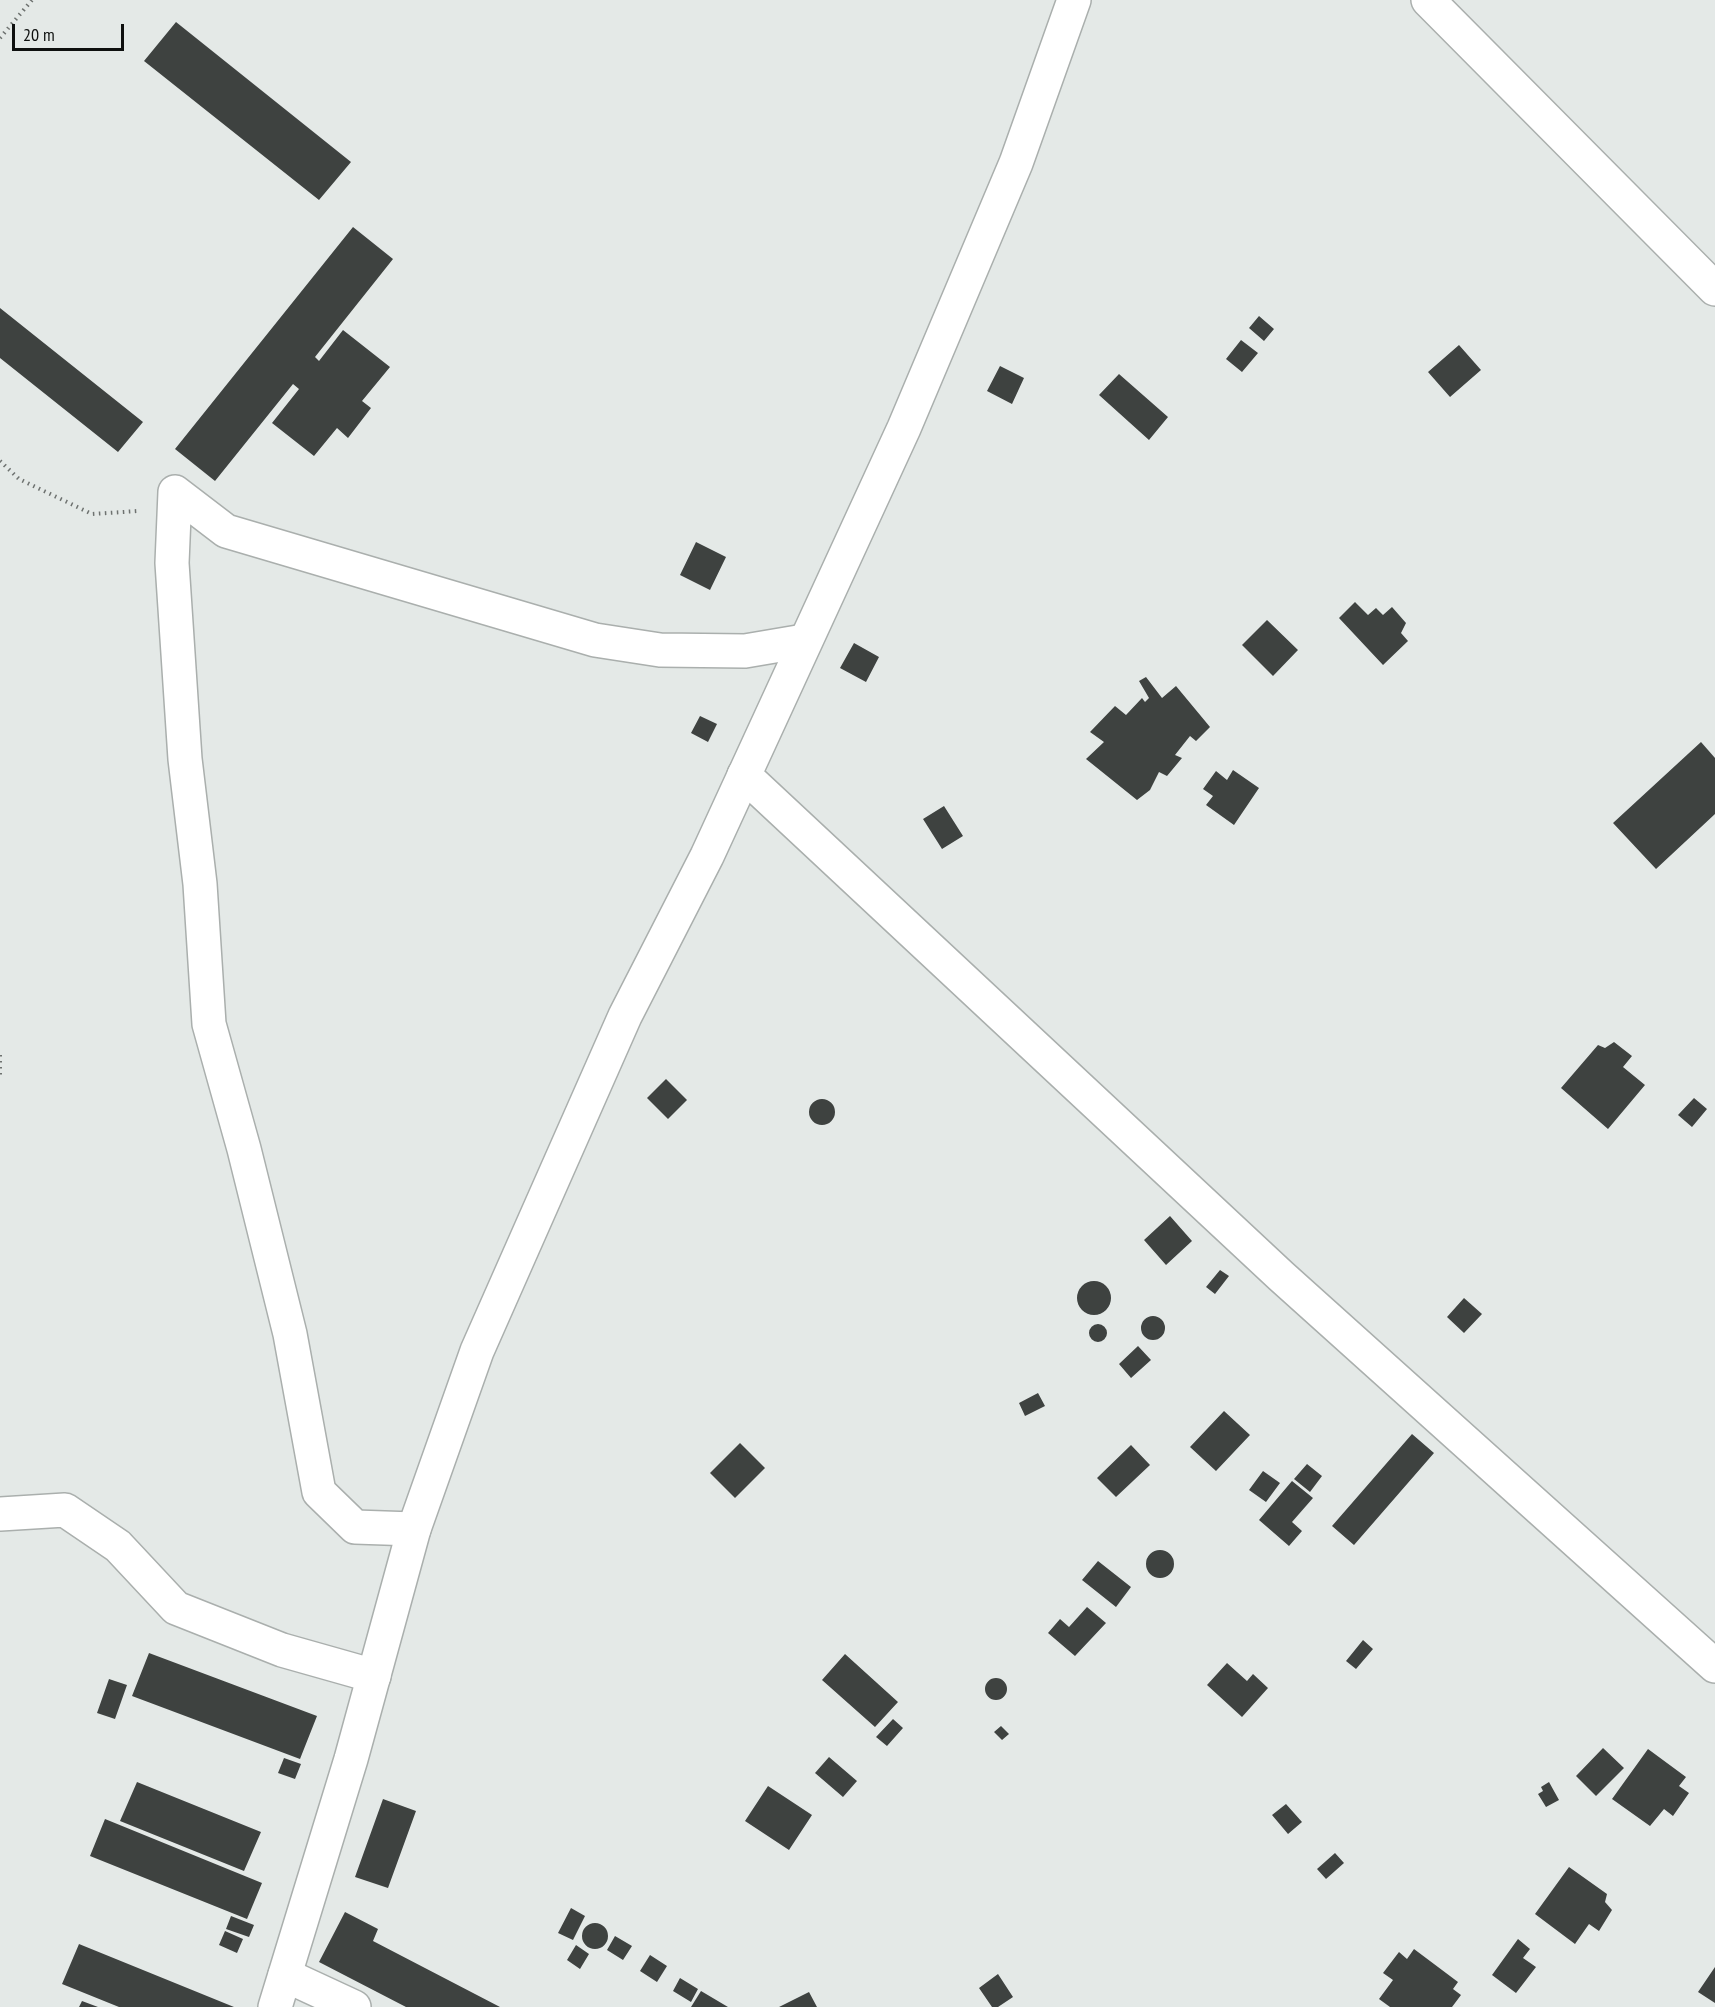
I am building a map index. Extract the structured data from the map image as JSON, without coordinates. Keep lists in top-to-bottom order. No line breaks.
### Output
{"scale_bar":"20 m"}
